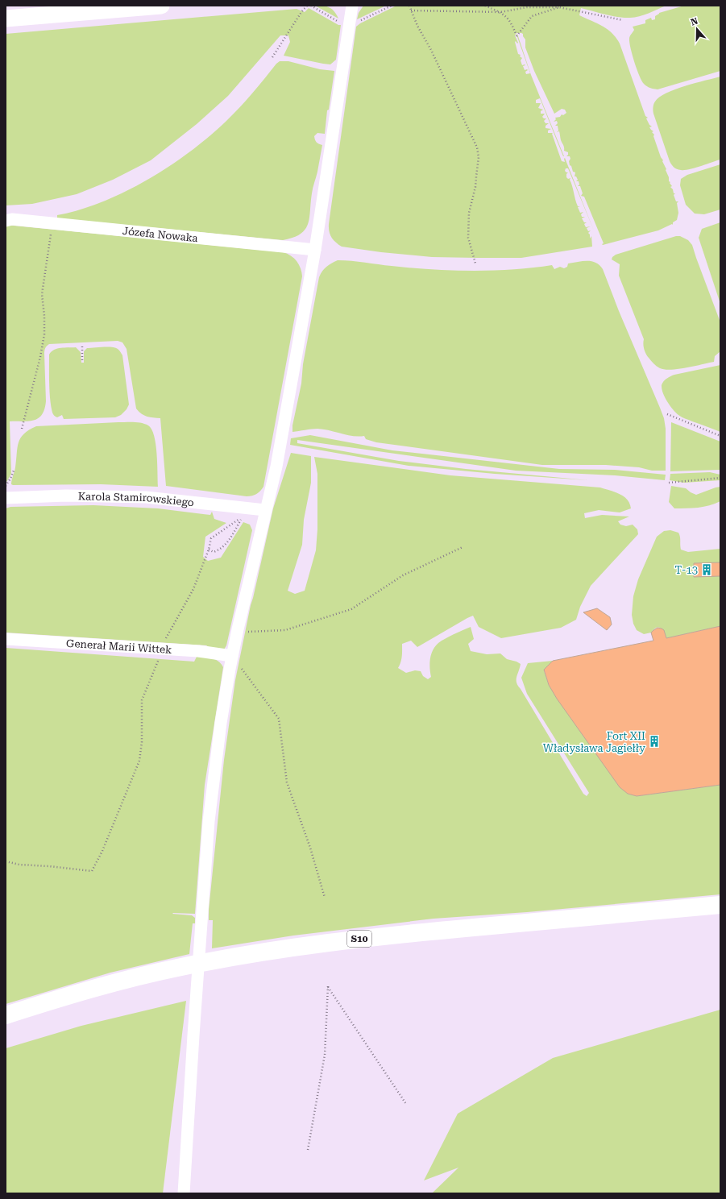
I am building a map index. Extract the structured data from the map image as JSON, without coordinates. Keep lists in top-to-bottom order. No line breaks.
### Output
{"streets":{"highway":["S10"],"street":["Józefa Nowaka","Karola Stamirowskiego","Generał Marii Wittek"]},"places":{"building":["T-13","Fort XII Władysława Jagiełły"]},"north":"top"}
